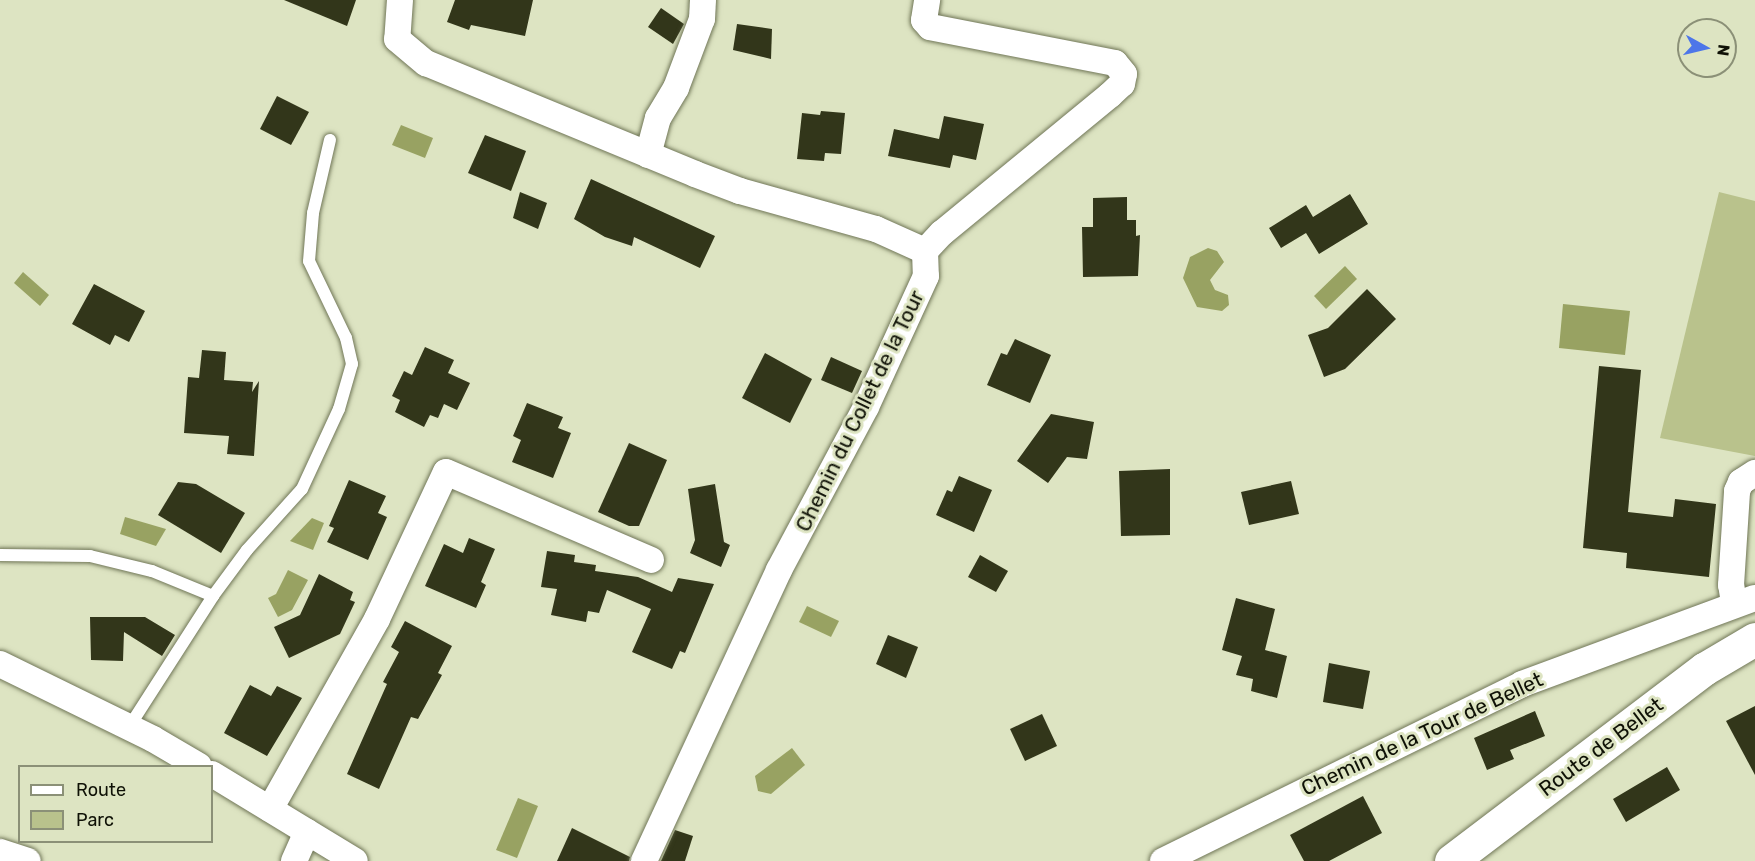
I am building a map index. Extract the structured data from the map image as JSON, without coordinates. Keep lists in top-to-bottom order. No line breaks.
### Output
{"streets":{"main road":["Route de Bellet"],"street":["Chemin du Collet de la Tour","Chemin de la Tour de Bellet"]},"legend":["Route","Parc"],"north":"right"}
